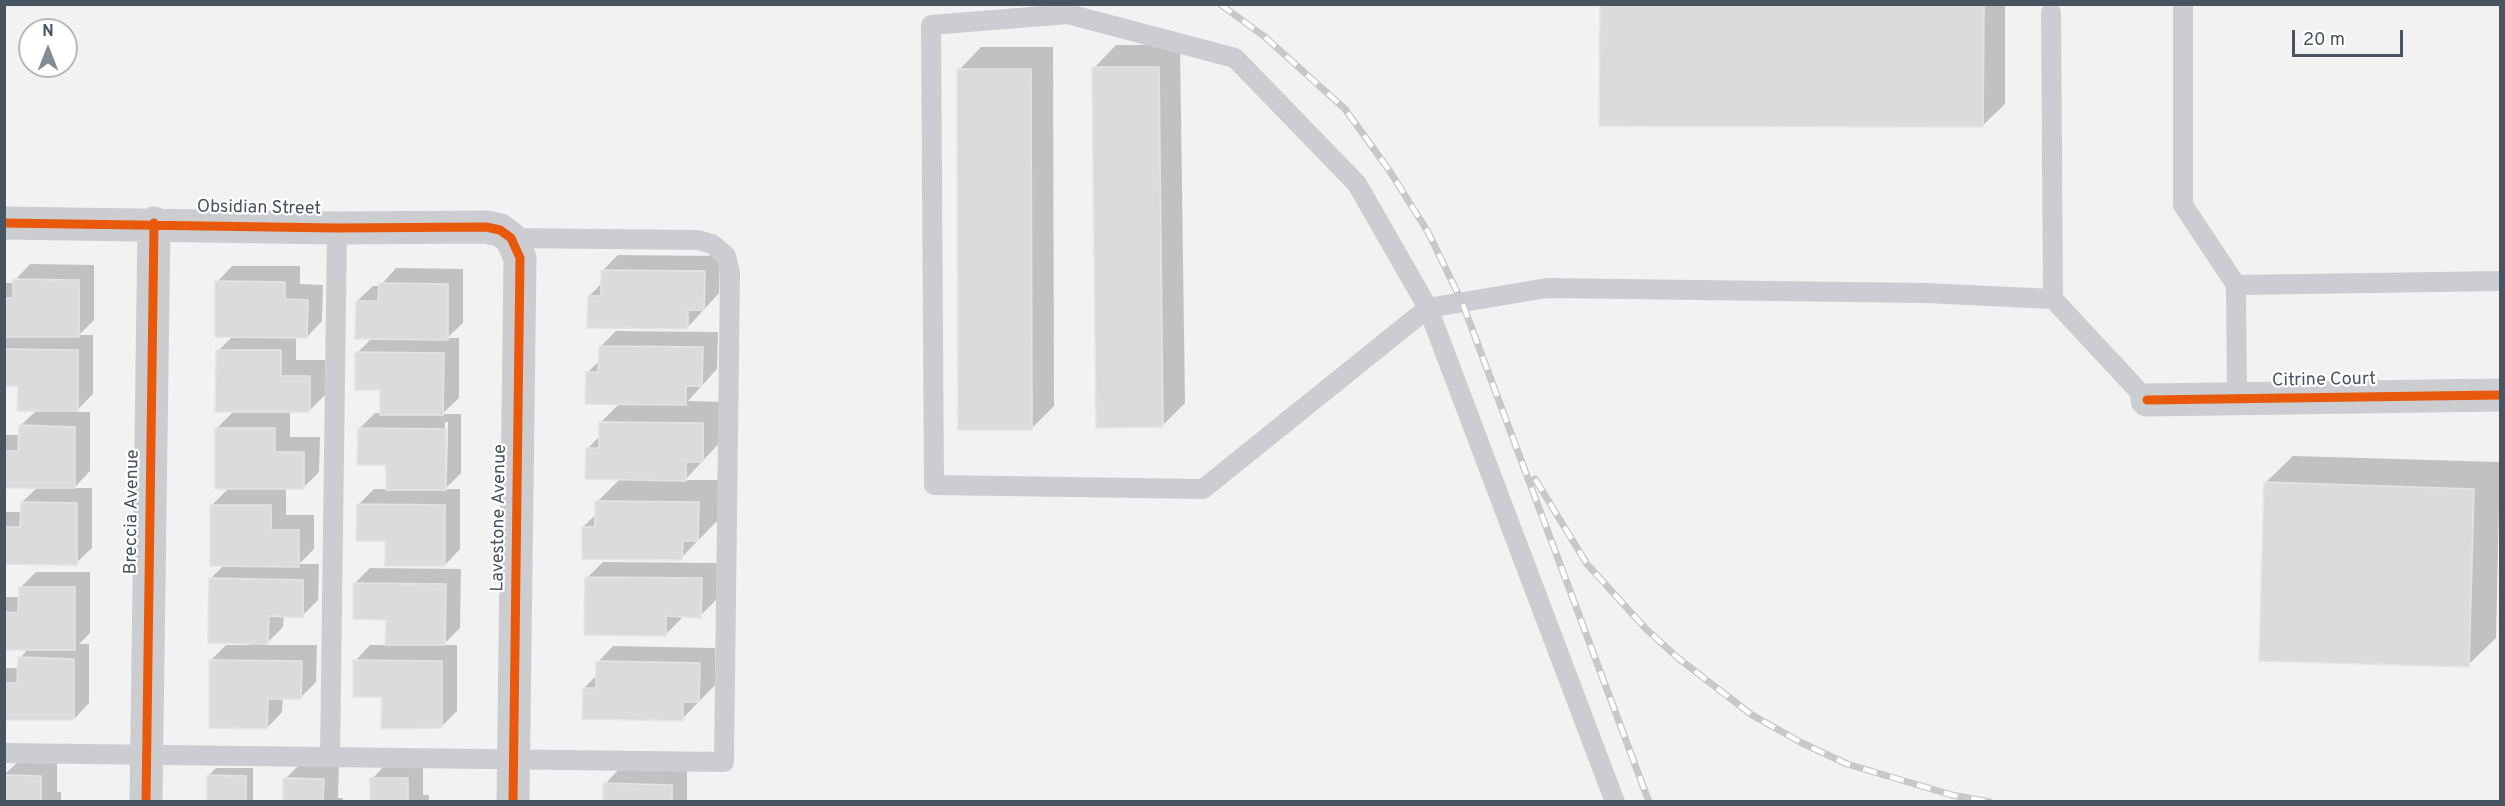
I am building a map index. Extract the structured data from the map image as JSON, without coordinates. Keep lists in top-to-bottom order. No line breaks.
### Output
{"streets":{"street":["Obsidian Street","Citrine Court","Breccia Avenue","Lavestone Avenue"]},"crossings":[["Obsidian Street","Breccia Avenue"],["Obsidian Street","Lavestone Avenue"]],"scale_bar":"20 m","north":"top"}
